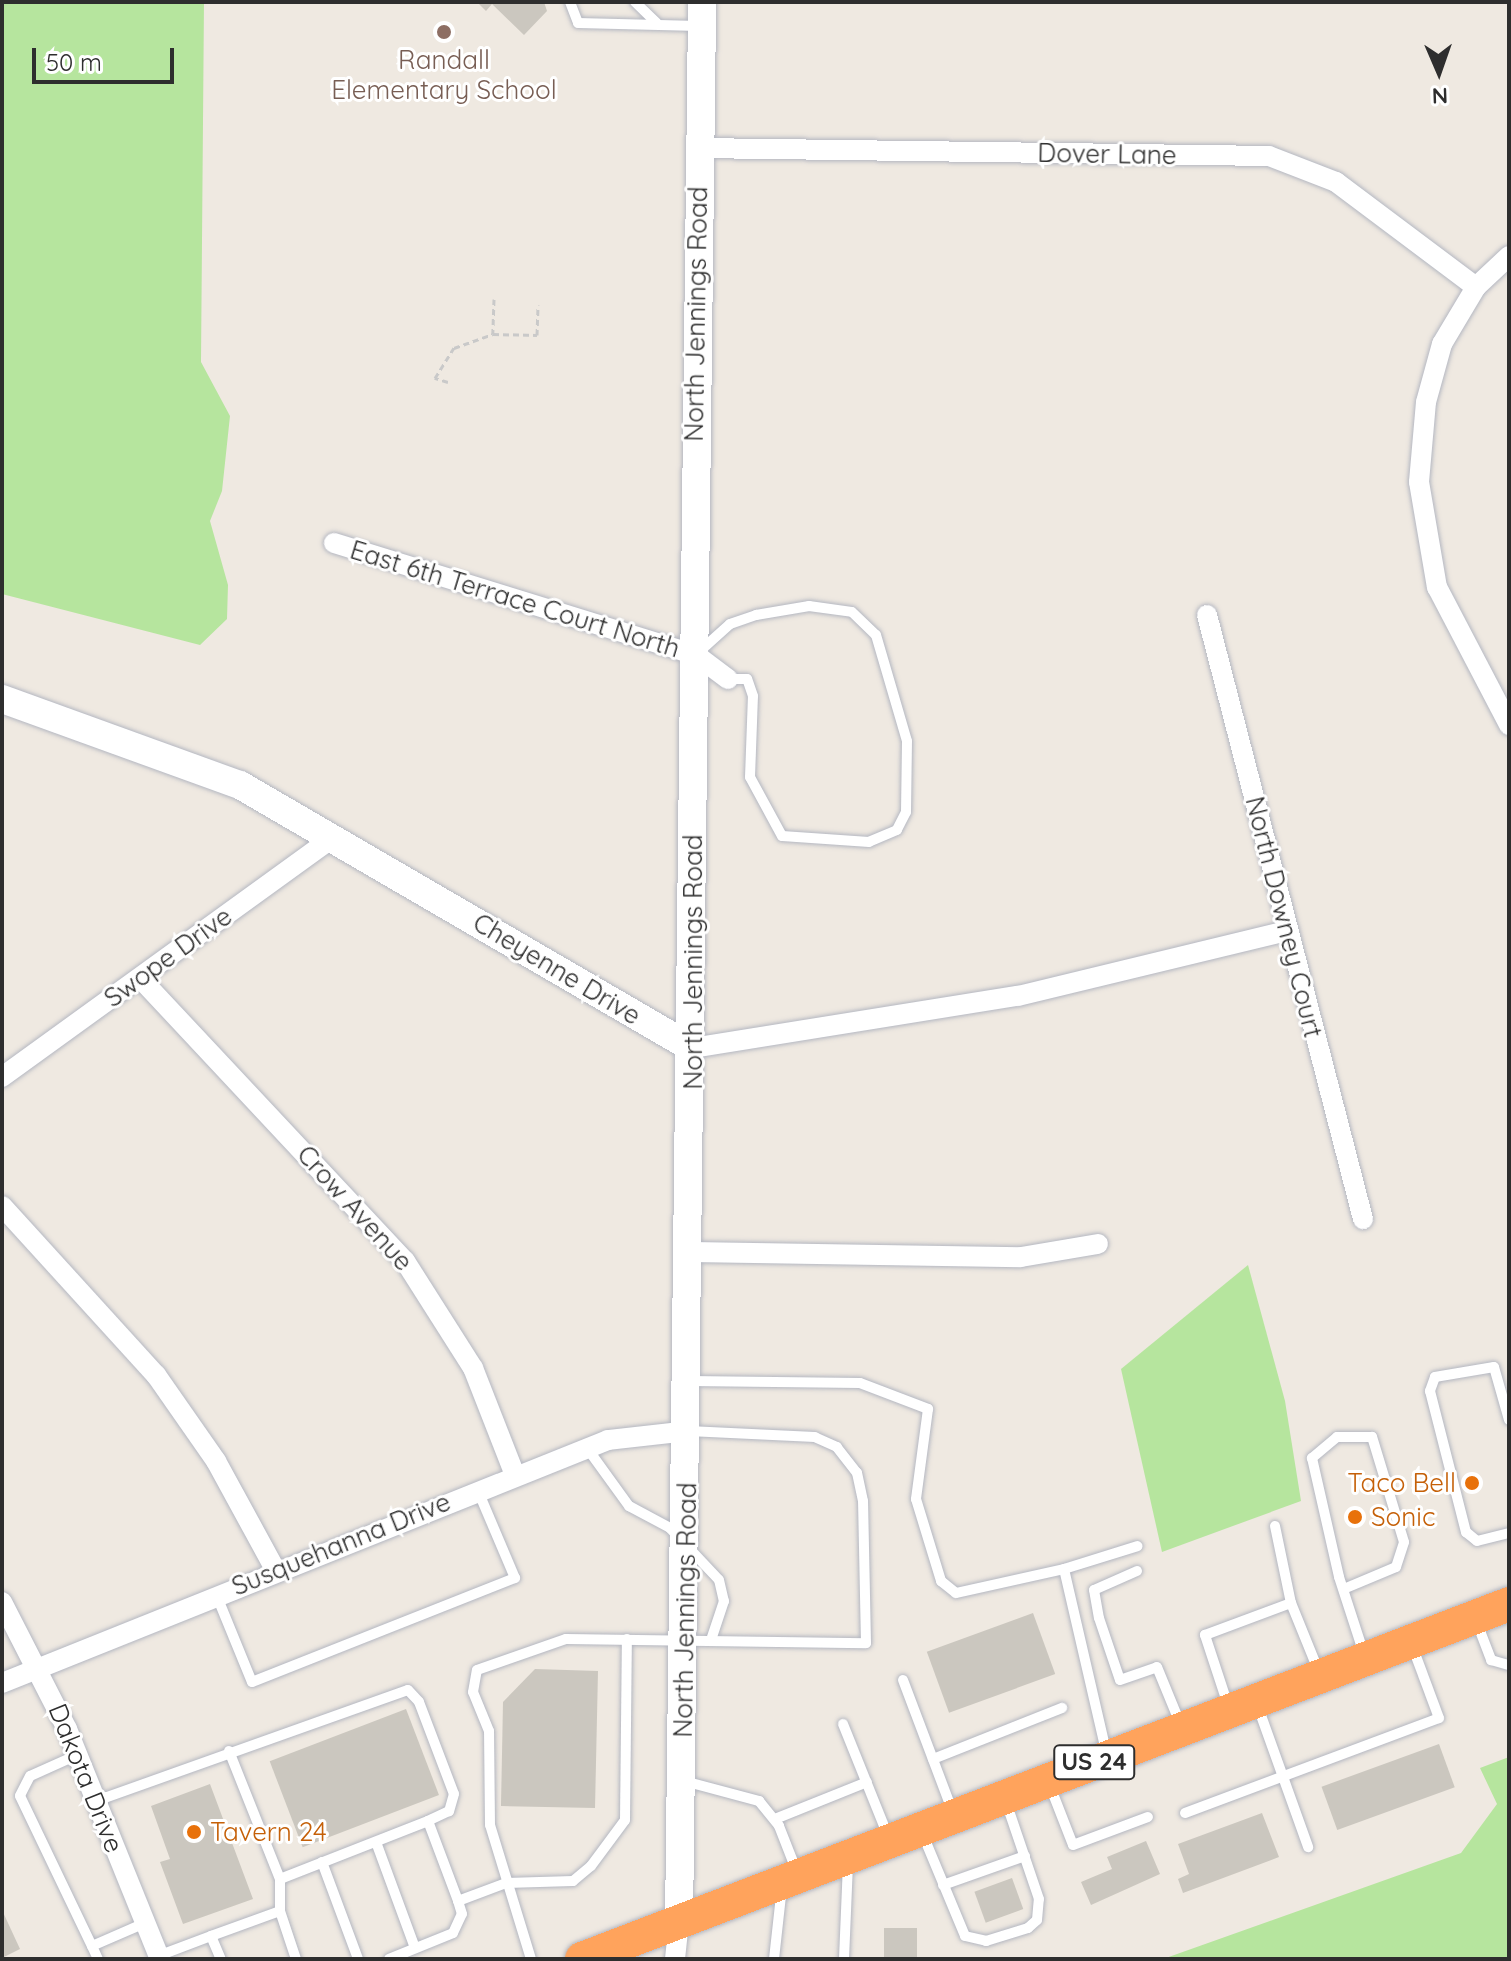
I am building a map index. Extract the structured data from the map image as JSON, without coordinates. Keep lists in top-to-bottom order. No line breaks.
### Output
{"streets":{"highway":["US 24"],"street":["Dover Lane","North Jennings Road","East 6th Terrace Court North","North Downey Court","Swope Drive","Cheyenne Drive","Crow Avenue","Susquehanna Drive","Dakota Drive"]},"crossings":[["Dover Lane","North Jennings Road"],["North Jennings Road","East 6th Terrace Court North"],["North Jennings Road","Cheyenne Drive"],["North Jennings Road","Susquehanna Drive"],["North Jennings Road","US 24"],["Swope Drive","Cheyenne Drive"],["Swope Drive","Crow Avenue"],["Crow Avenue","Susquehanna Drive"],["Susquehanna Drive","Dakota Drive"]],"places":["Randall Elementary School","Taco Bell","Sonic","Tavern 24"],"scale_bar":"50 m","north":"bottom"}
